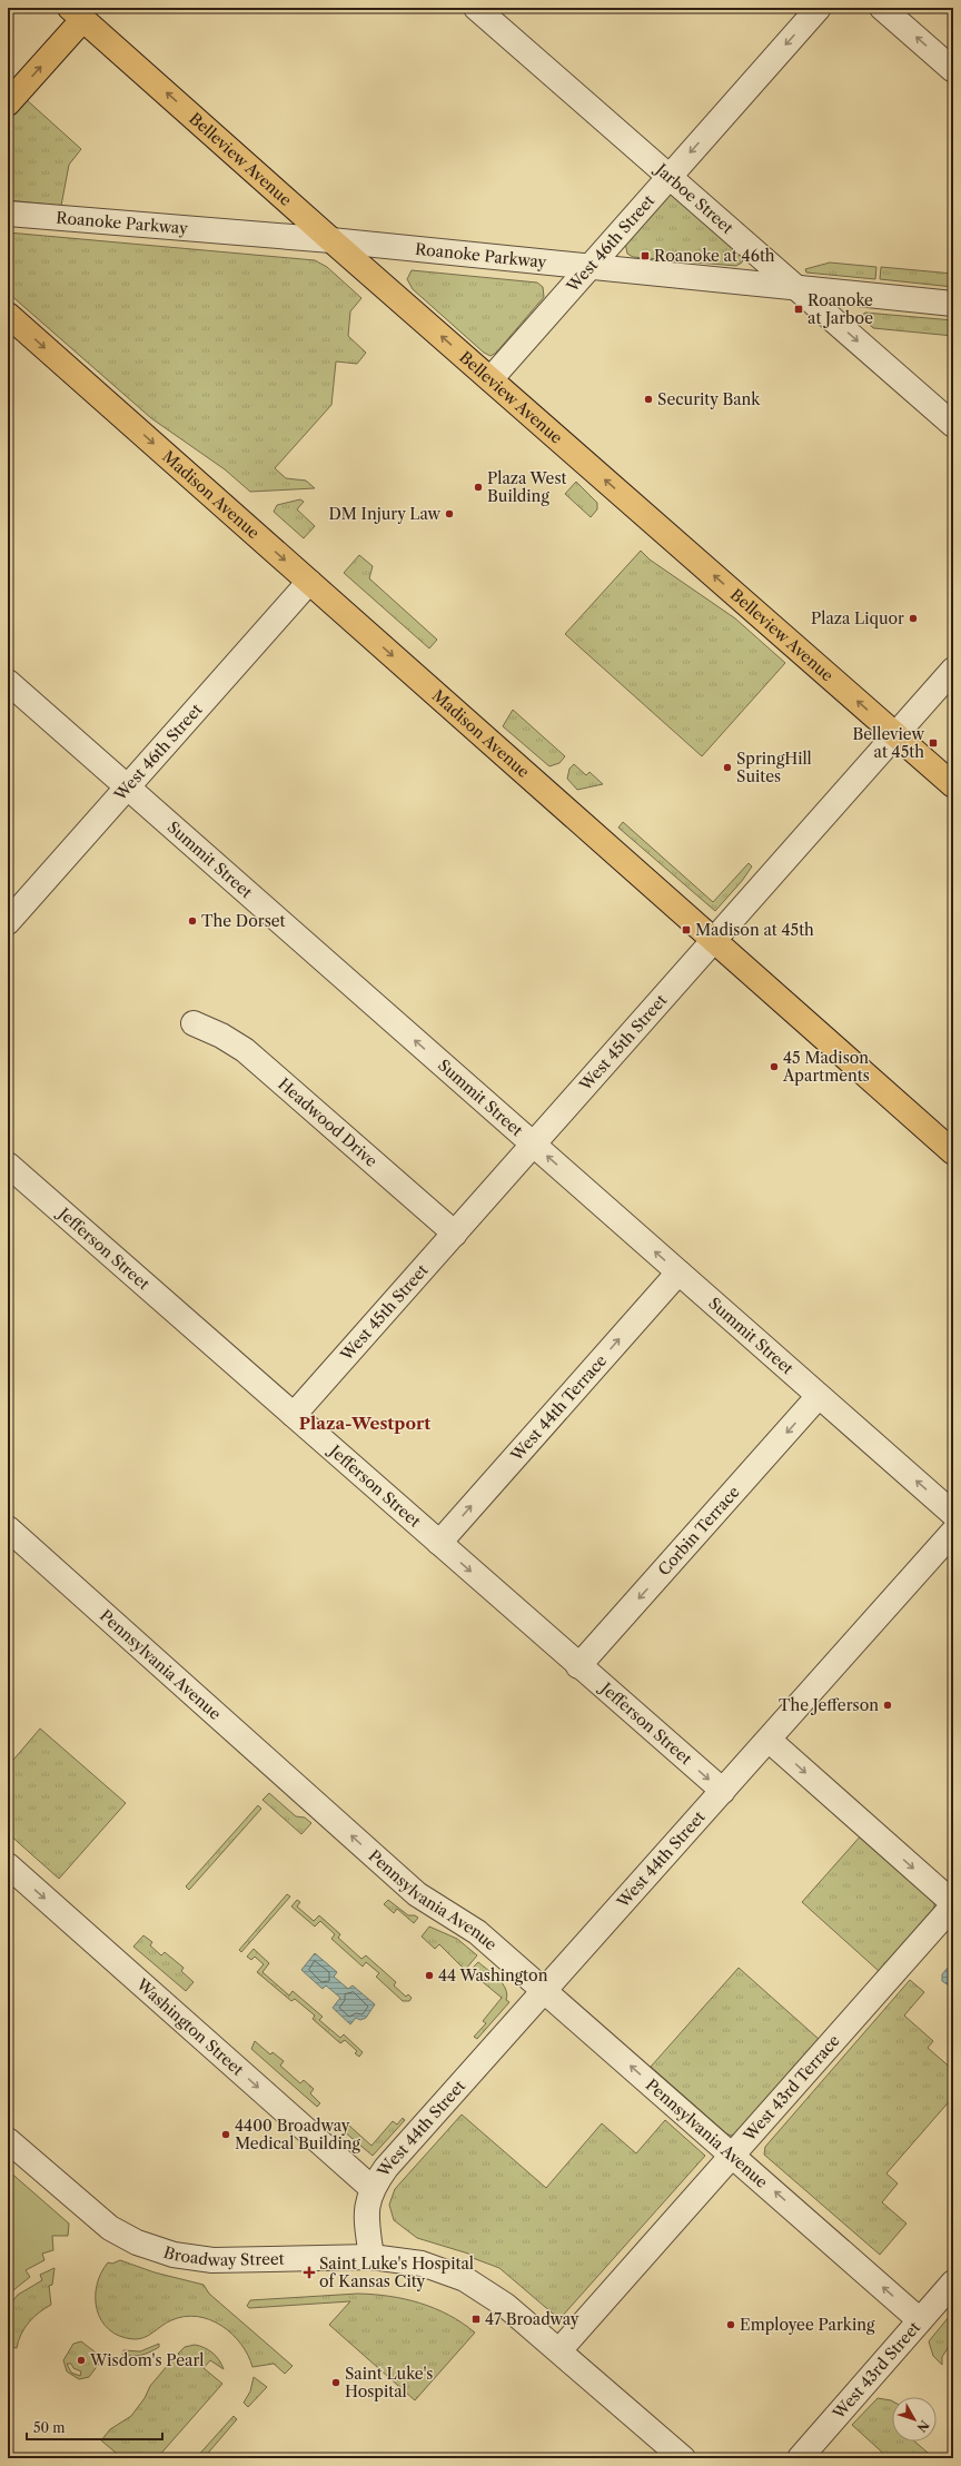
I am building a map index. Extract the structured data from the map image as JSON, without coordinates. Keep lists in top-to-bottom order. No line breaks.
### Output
{"streets":{"main road":["Belleview Avenue","Madison Avenue"],"street":["Jarboe Street","Roanoke Parkway","West 46th Street","Summit Street","West 45th Street","Headwood Drive","Jefferson Street","West 44th Terrace","Corbin Terrace","Pennsylvania Avenue","West 44th Street","Washington Street","West 43rd Terrace","Broadway Street","West 43rd Street"]},"crossings":[["Belleview Avenue","Roanoke Parkway"],["Belleview Avenue","West 46th Street"],["Belleview Avenue","West 45th Street"],["Jarboe Street","Roanoke Parkway"],["Jarboe Street","West 46th Street"],["Roanoke Parkway","West 46th Street"],["West 46th Street","Madison Avenue"],["West 46th Street","Summit Street"],["Madison Avenue","West 45th Street"],["Summit Street","West 45th Street"],["Summit Street","West 44th Terrace"],["Summit Street","Corbin Terrace"],["West 45th Street","Headwood Drive"],["West 45th Street","Jefferson Street"],["Jefferson Street","West 44th Terrace"],["Jefferson Street","Corbin Terrace"],["Jefferson Street","West 44th Street"],["Pennsylvania Avenue","West 44th Street"],["Pennsylvania Avenue","West 43rd Terrace"],["Pennsylvania Avenue","West 43rd Street"],["West 44th Street","Washington Street"],["West 43rd Terrace","Broadway Street"]],"one_way":["Belleview Avenue","Madison Avenue","Summit Street","Jefferson Street","West 44th Terrace","Corbin Terrace","Pennsylvania Avenue","Washington Street"],"districts":["Plaza-Westport"],"places":{"transit":["Roanoke at 46th","Roanoke at Jarboe","Belleview at 45th","Madison at 45th","47 Broadway"],"other":["Security Bank","Plaza West Building","DM Injury Law","Plaza Liquor","SpringHill Suites","The Dorset","45 Madison Apartments","The Jefferson","44 Washington","4400 Broadway Medical Building","Employee Parking","Wisdom's Pearl","Saint Luke's Hospital"],"health":["Saint Luke's Hospital of Kansas City"]},"scale_bar":"50 m","north":"bottom right"}
